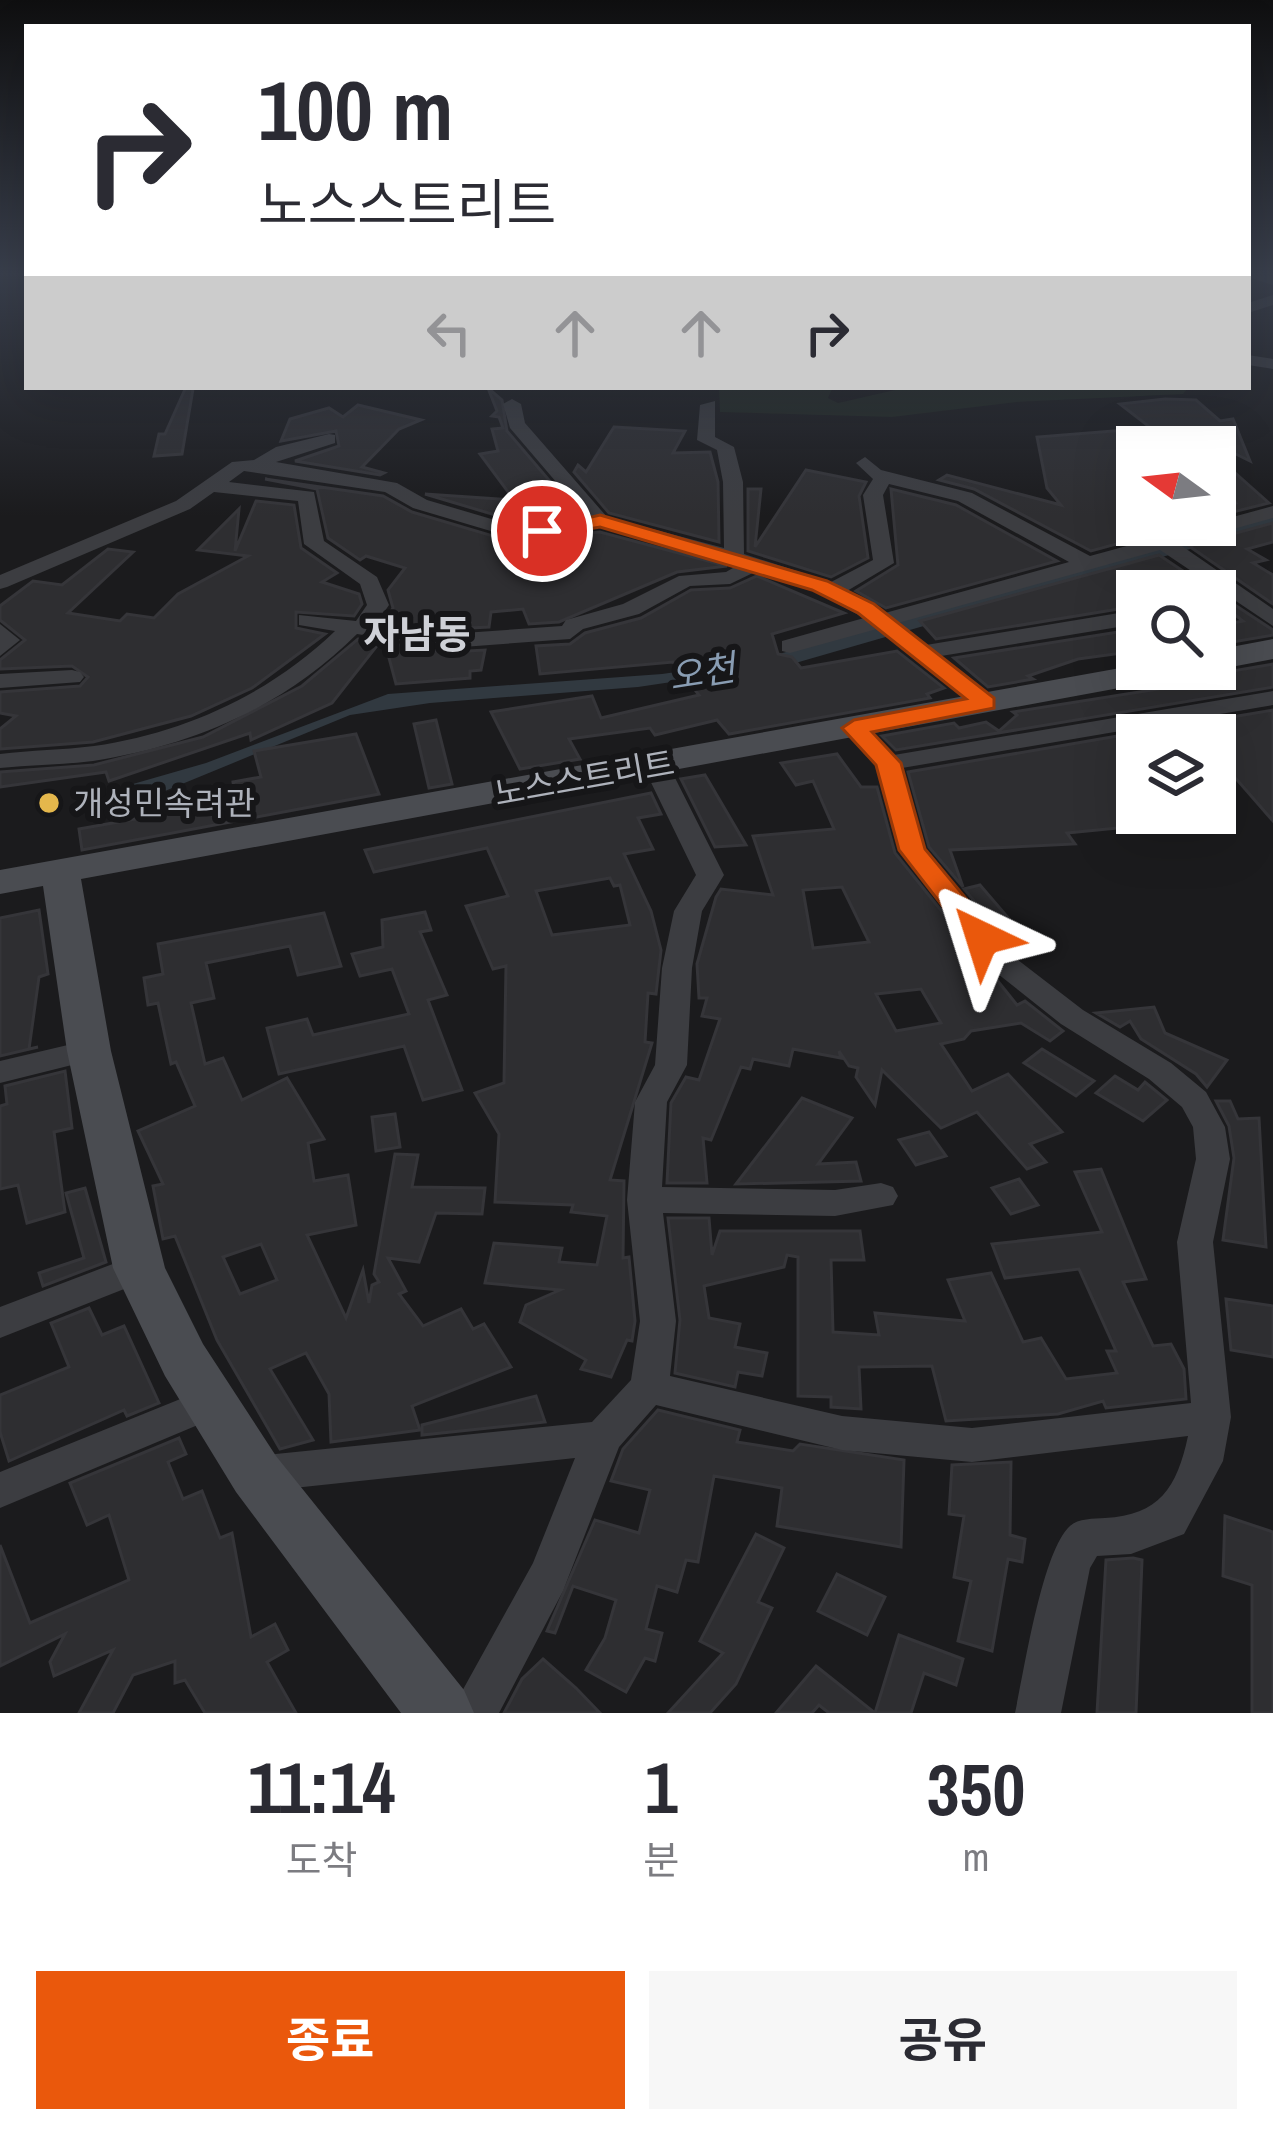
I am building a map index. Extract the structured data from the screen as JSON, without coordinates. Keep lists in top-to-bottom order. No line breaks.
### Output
{"streets":{"main road":["노스스트리트"]},"districts":["자남동"],"water":["오천"],"places":["개성민속려관"],"north":"left","page":{"turn":["100 m","노스스트리트"],"eta":["11:14","도착","1","분","350","m"],"buttons":["종료","공유"]}}
